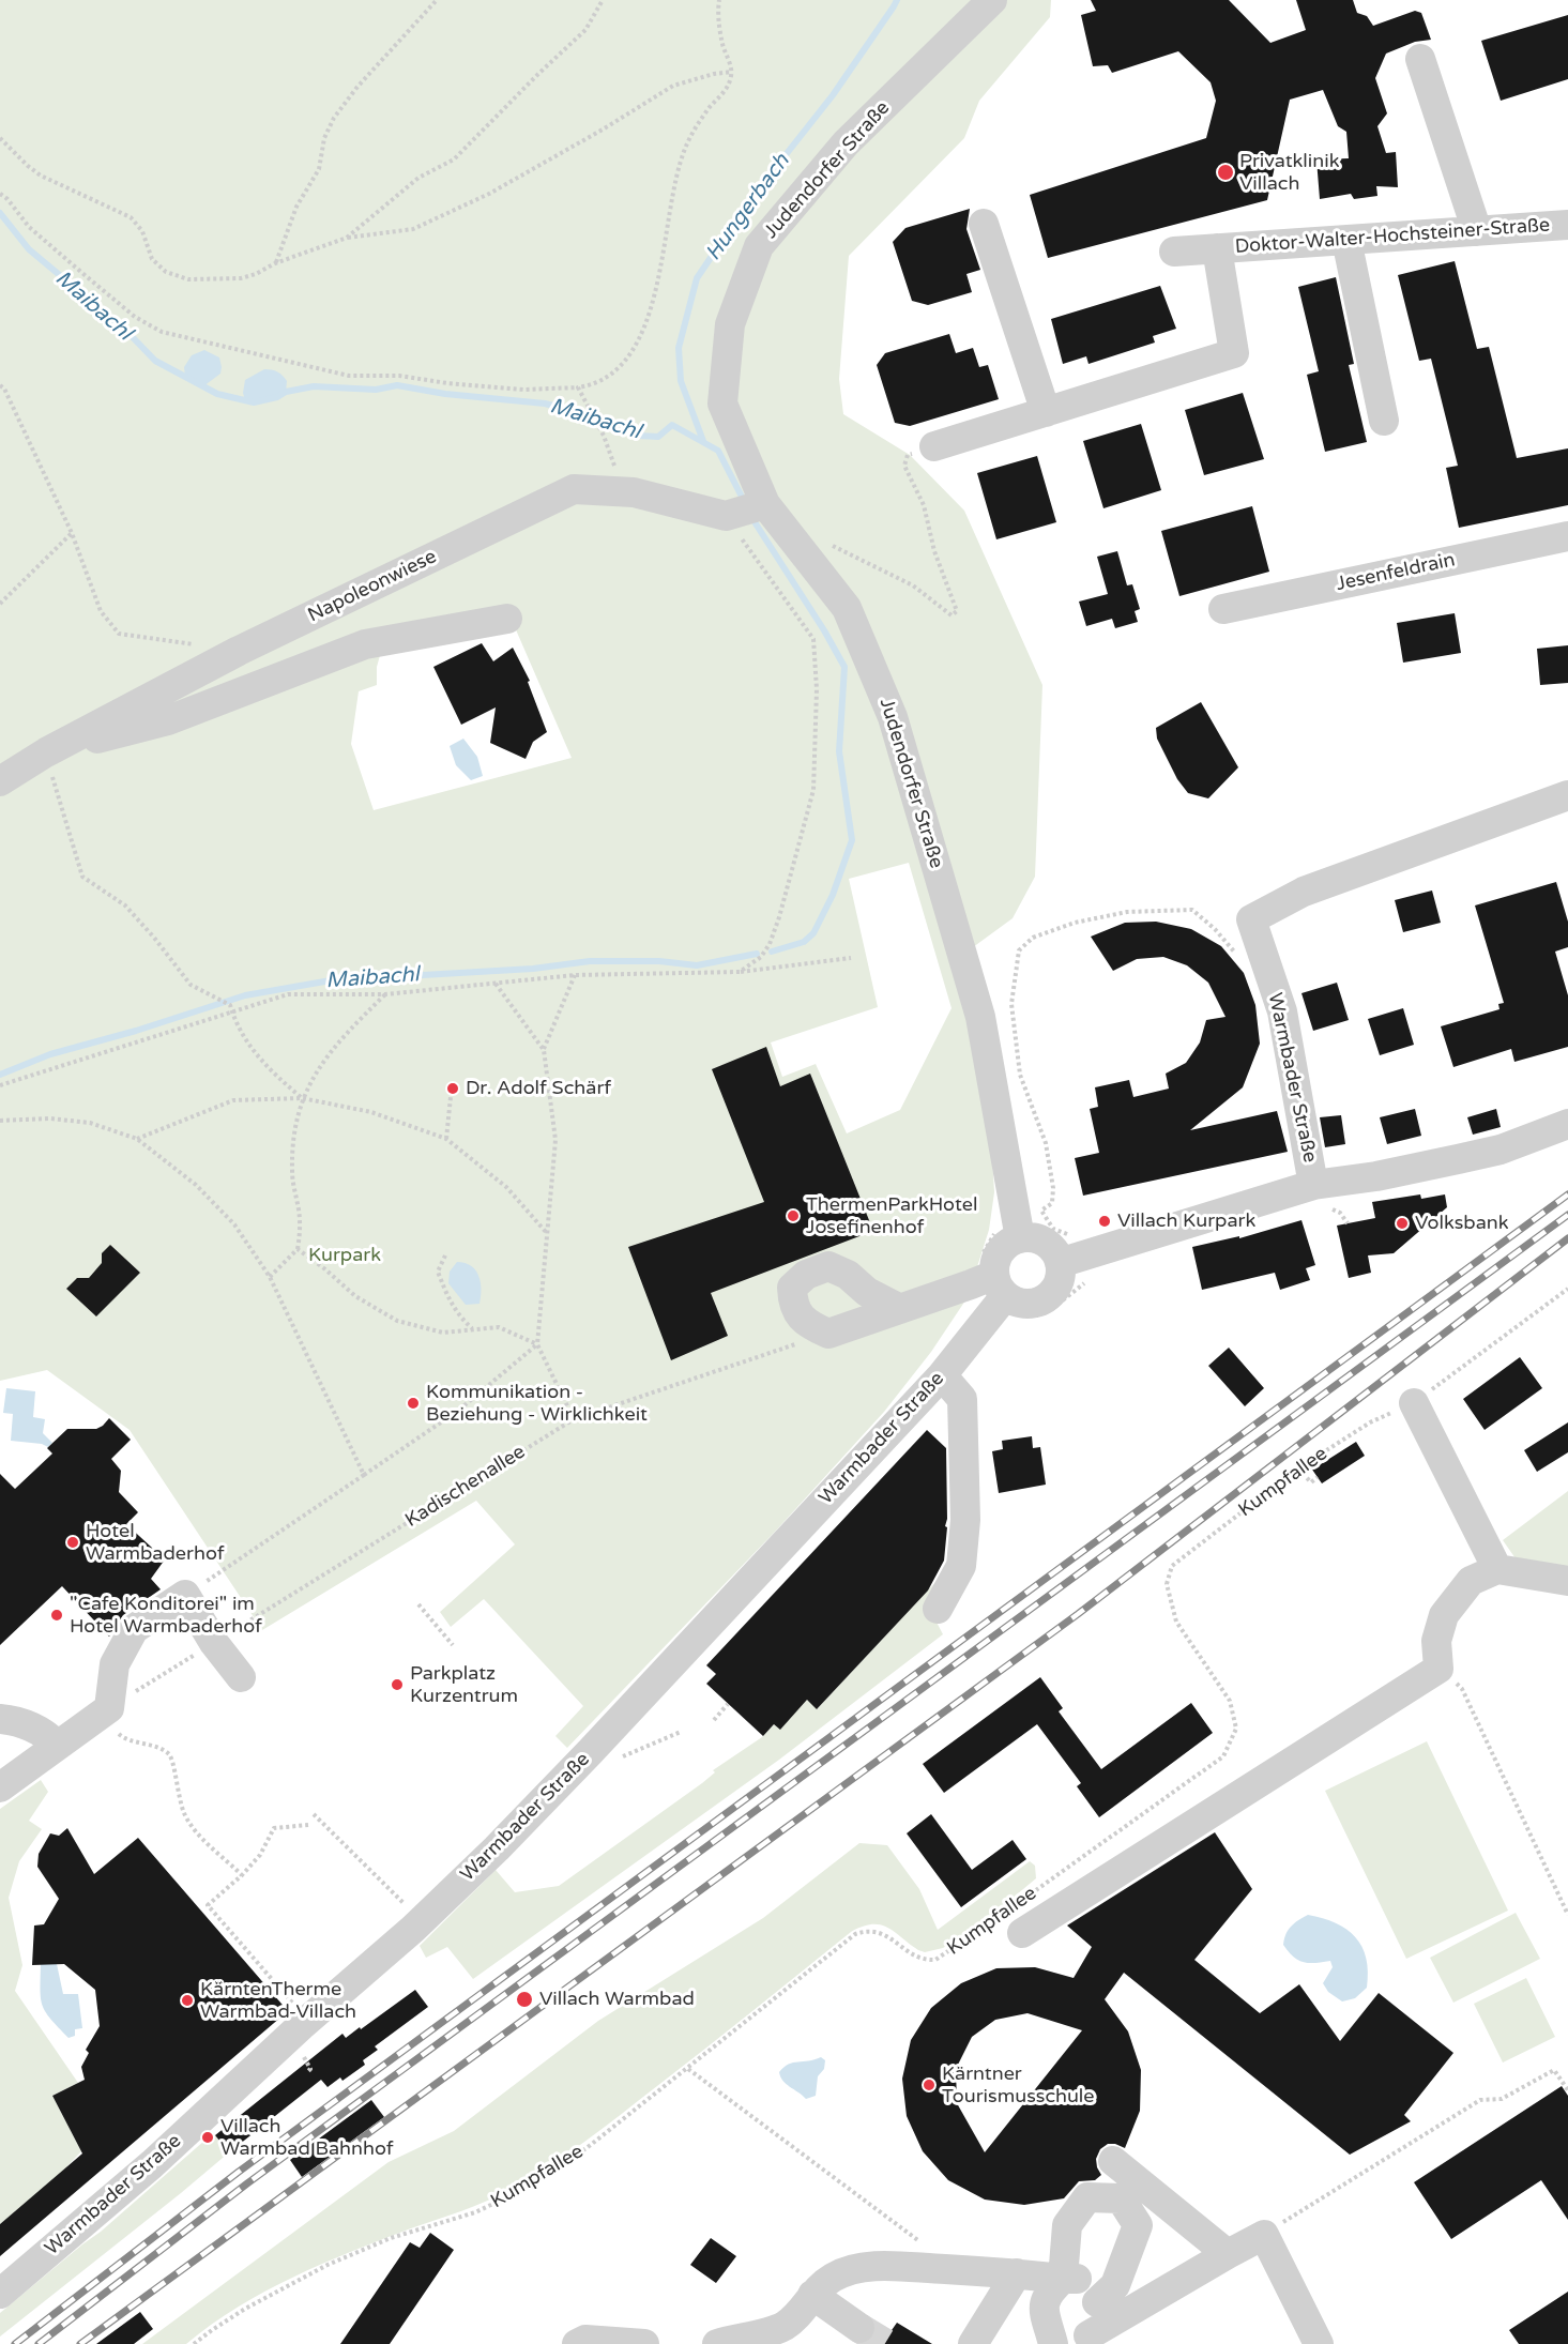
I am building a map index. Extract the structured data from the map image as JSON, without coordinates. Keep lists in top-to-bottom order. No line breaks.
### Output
{"streets":{"street":["Judendorfer Straße","Doktor-Walter-Hochsteiner-Straße","Jesenfeldrain","Napoleonwiese","Warmbader Straße"],"path":["Kumpfallee","Kadischenallee"]},"crossings":[["Judendorfer Straße","Napoleonwiese"],["Judendorfer Straße","Warmbader Straße"]],"water":["Hungerbach","Maibachl"],"parks":["Kurpark"],"places":["Privatklinik Villach","Dr. Adolf Schärf","ThermenParkHotel Josefinenhof","Villach Kurpark","Volksbank","Kommunikation - Beziehung - Wirklichkeit","Hotel Warmbaderhof","\"Cafe Konditorei\" im Hotel Warmbaderhof","Parkplatz Kurzentrum","Villach Warmbad","KärntenTherme Warmbad-Villach","Kärntner Tourismusschule","Villach Warmbad Bahnhof"]}
